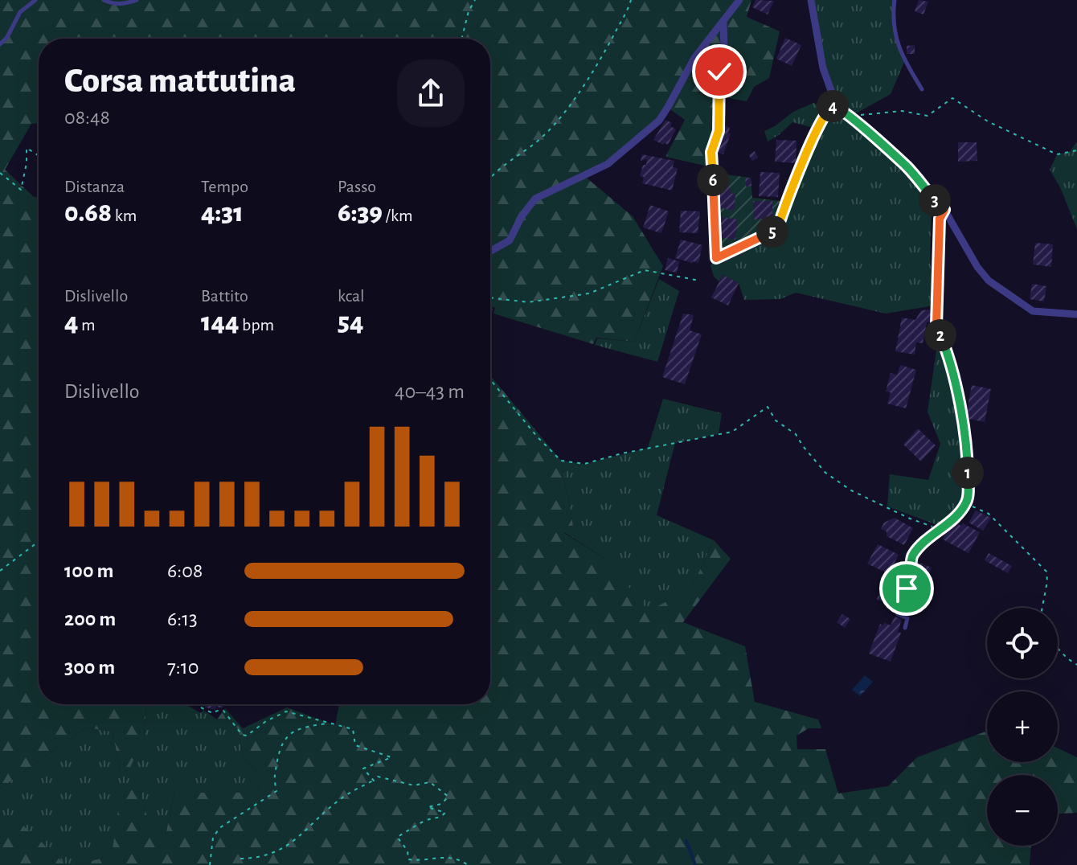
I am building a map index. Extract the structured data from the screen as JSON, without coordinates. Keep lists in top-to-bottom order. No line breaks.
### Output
{"page":{"heading":["Corsa mattutina","08:48"],"pins":["4","6","3","5","2","1"],"stats":[["Distanza","0.68 km"],["Tempo","4:31"],["Passo","6:39 /km"],["Dislivello","4 m"],["Battito","144 bpm"],["kcal","54"]],"chart":["Dislivello","40–43 m"],"list":[{"name":"100 m","note":"6:08"},{"name":"200 m","note":"6:13"},{"name":"300 m","note":"7:10"}],"map_buttons":["+","−"]}}
